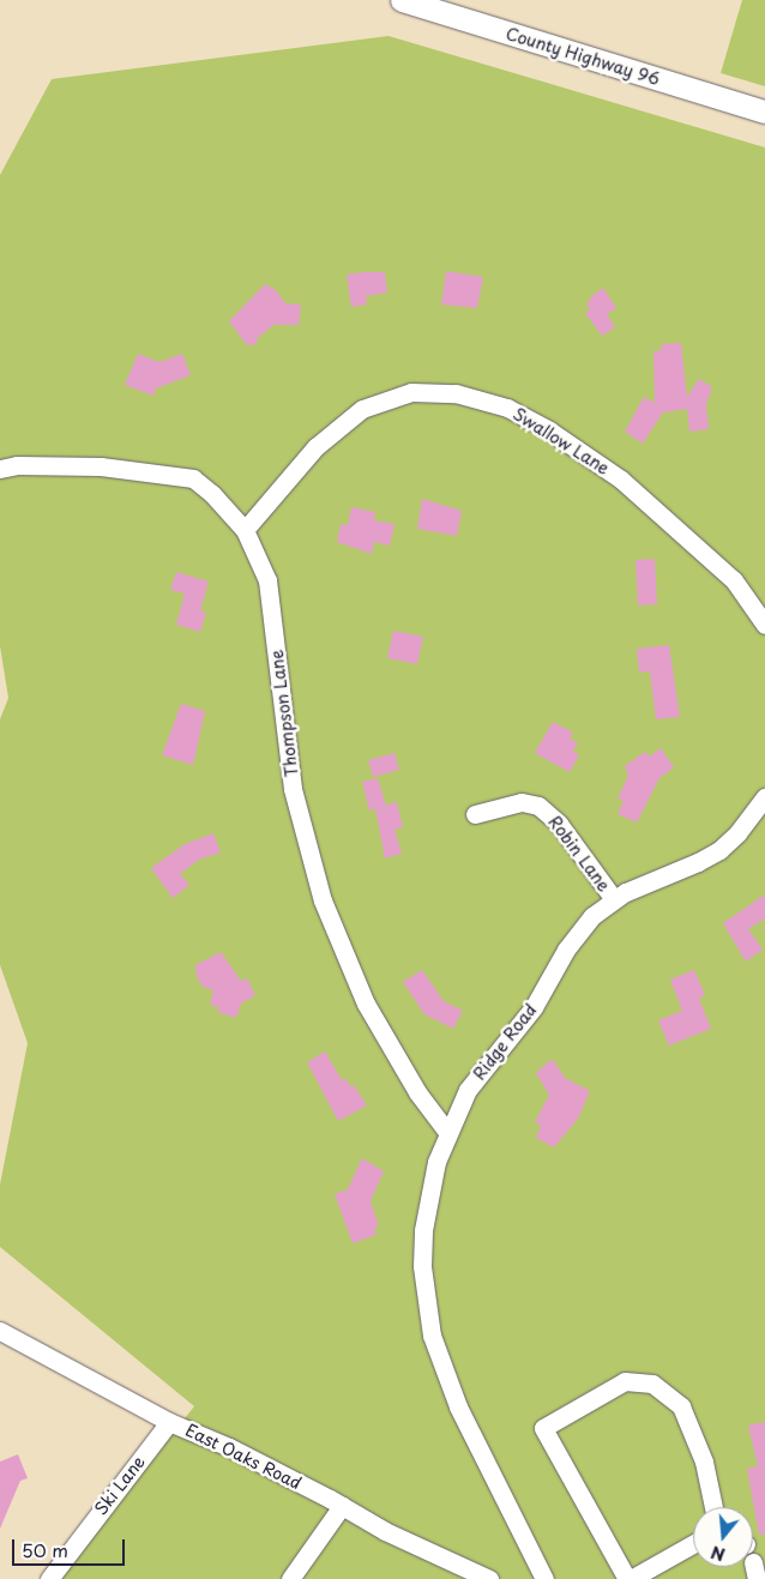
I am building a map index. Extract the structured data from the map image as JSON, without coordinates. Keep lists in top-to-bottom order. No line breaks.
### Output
{"streets":{"main road":["County Highway 96"],"street":["Swallow Lane","Thompson Lane","Robin Lane","Ridge Road","East Oaks Road","Ski Lane"]},"crossings":[["Swallow Lane","Thompson Lane"],["Thompson Lane","Ridge Road"],["Robin Lane","Ridge Road"],["East Oaks Road","Ski Lane"]],"scale_bar":"50 m","north":"bottom"}
